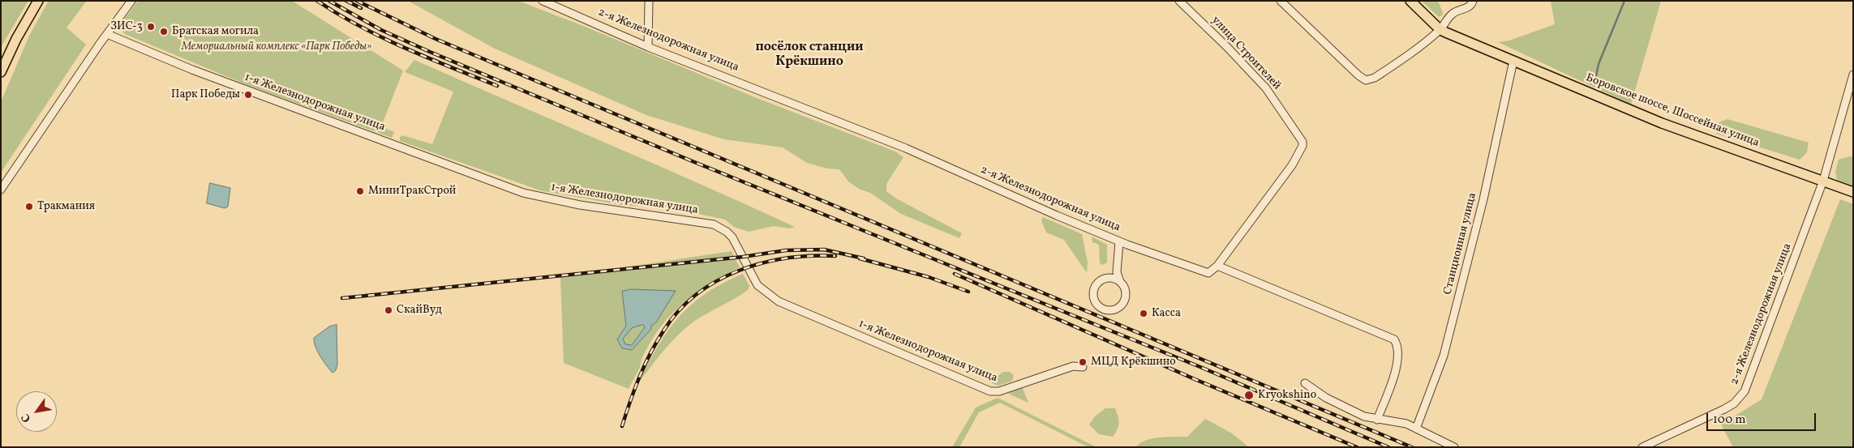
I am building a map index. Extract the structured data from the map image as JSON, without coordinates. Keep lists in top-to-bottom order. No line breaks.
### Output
{"streets":{"main road":["Боровское шоссе, Шоссейная улица"],"street":["2-я Железнодорожная улица","улица Строителей","1-я Железнодорожная улица","Станционная улица"]},"crossings":[["2-я Железнодорожная улица","улица Строителей"],["2-я Железнодорожная улица","Боровское шоссе, Шоссейная улица"],["Боровское шоссе, Шоссейная улица","Станционная улица"]],"districts":["посёлок станции Крёкшино"],"parks":["Мемориальный комплекс «Парк Победы»"],"places":["ЗИС-3","Братская могила","Парк Победы","МиниТракСтрой","Тракмания","СкайВуд","Касса","МЦД Крёкшино","Kryokshino"],"scale_bar":"100 m","north":"bottom left"}
